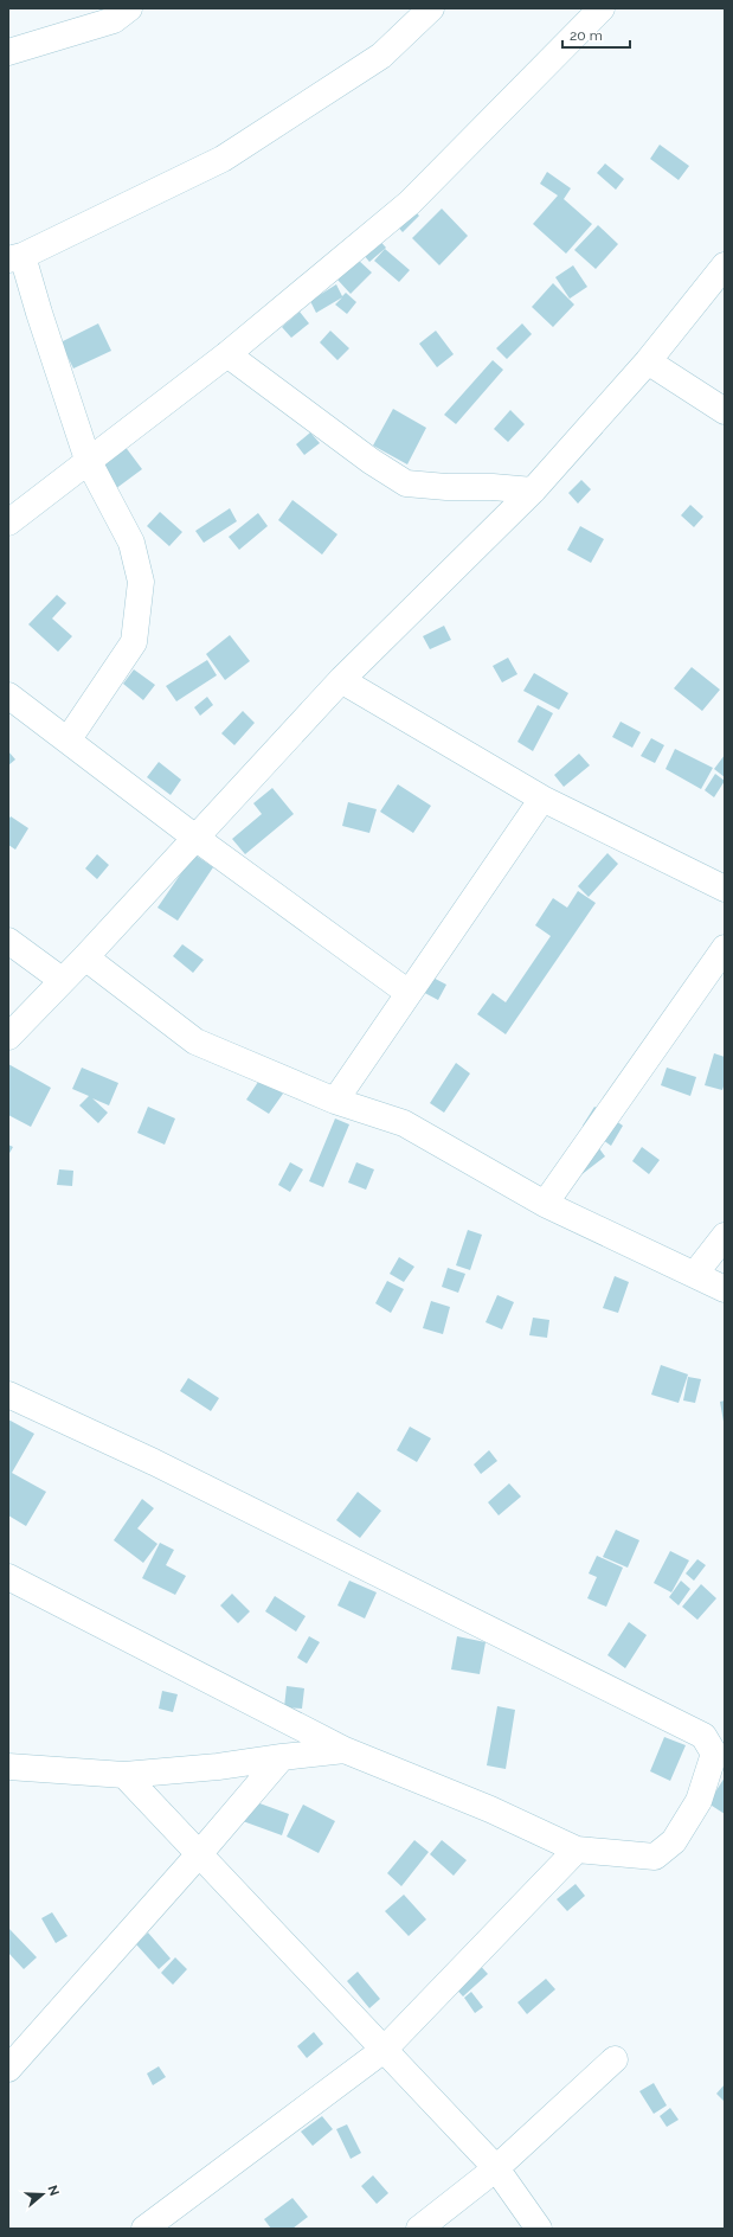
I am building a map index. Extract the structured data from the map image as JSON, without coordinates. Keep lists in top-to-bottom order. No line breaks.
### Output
{"scale_bar":"20 m","north":"right"}
